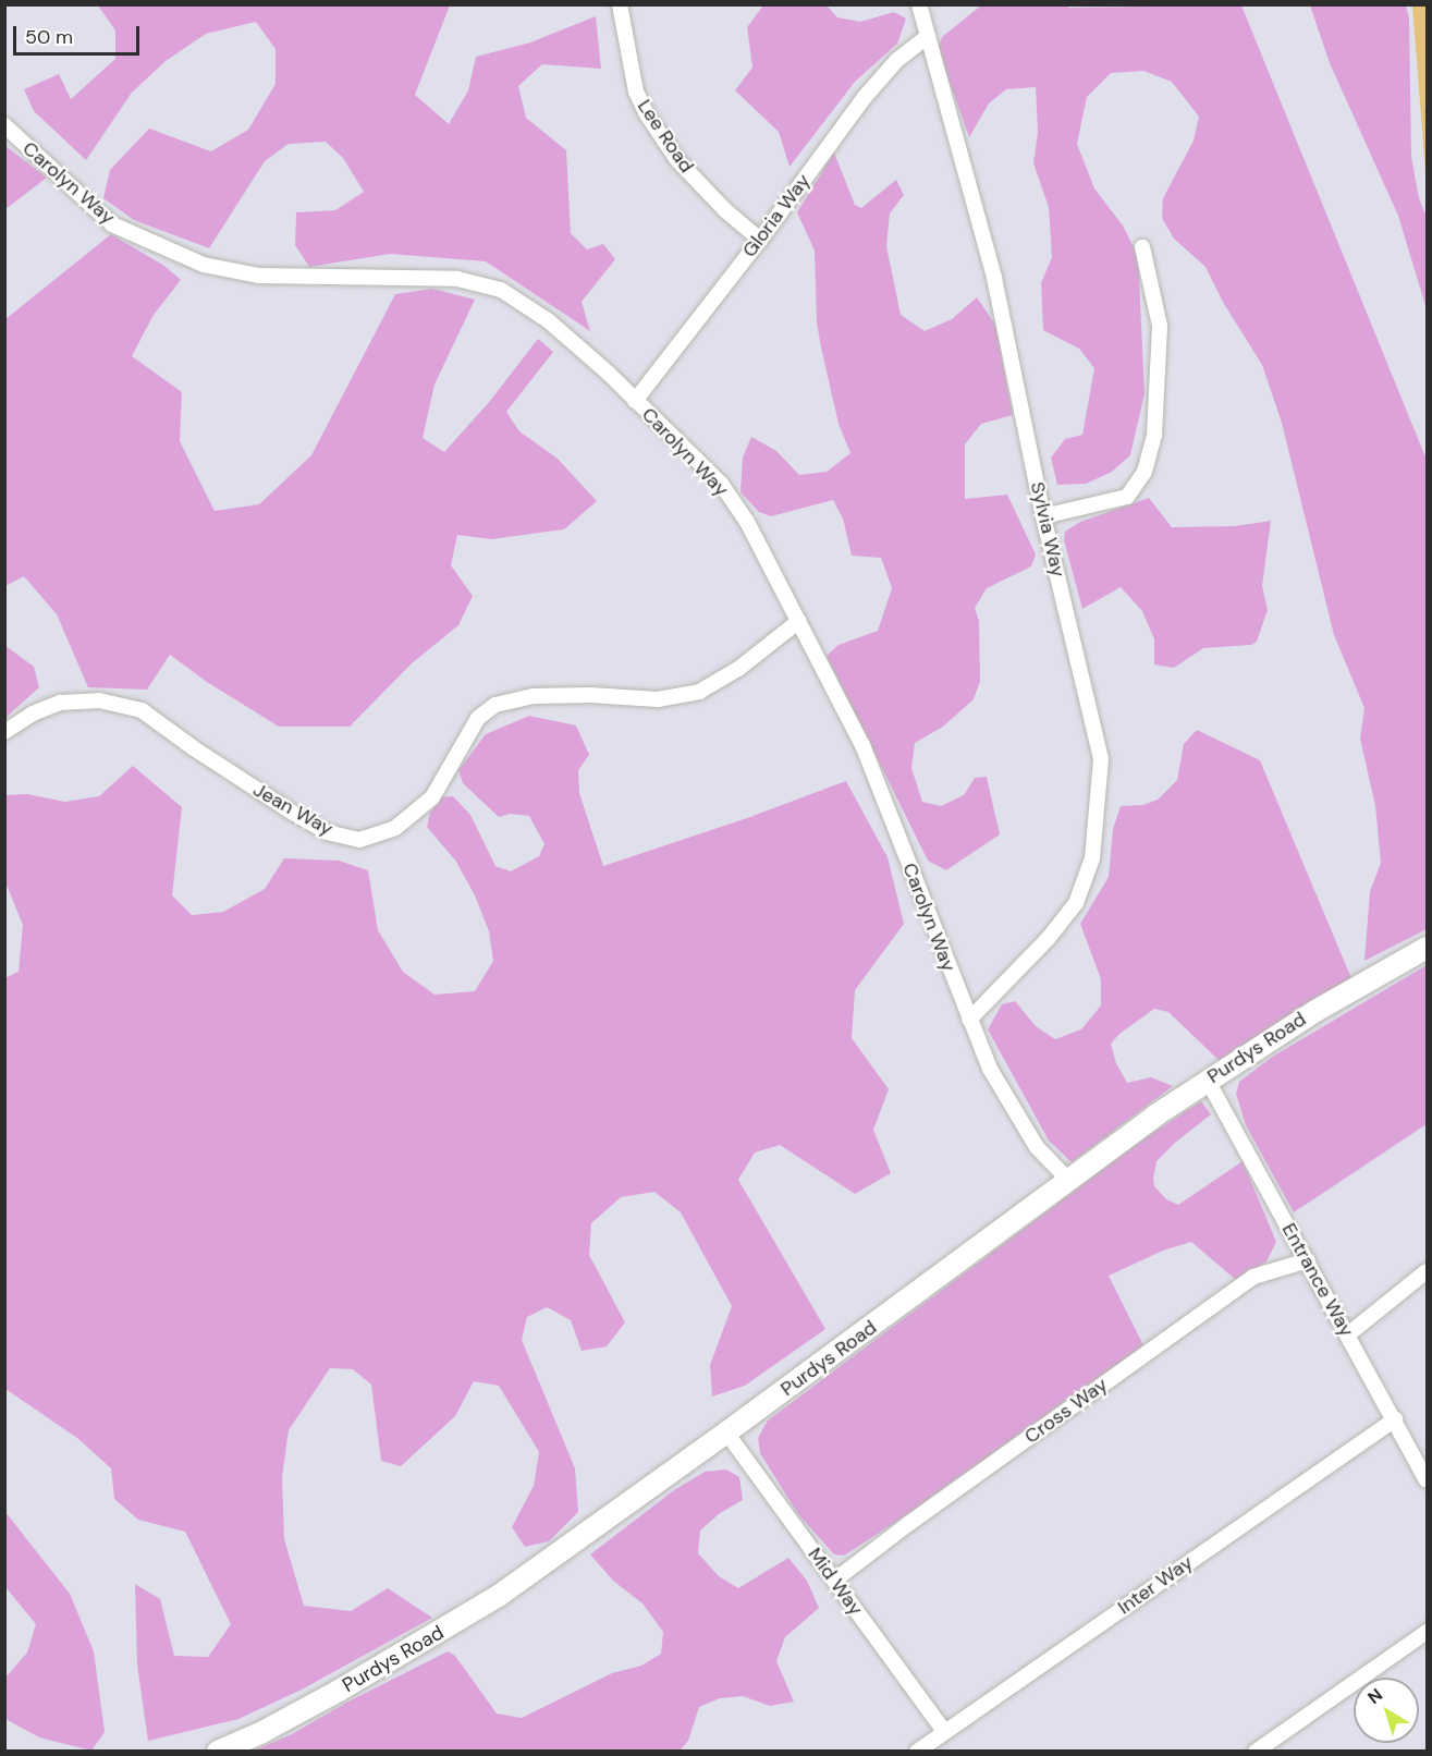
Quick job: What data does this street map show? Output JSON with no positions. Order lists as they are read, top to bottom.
{
  "streets": {
    "main road": ["Purdys Road"],
    "street": [
      "Lee Road",
      "Carolyn Way",
      "Gloria Way",
      "Sylvia Way",
      "Jean Way",
      "Entrance Way",
      "Cross Way",
      "Mid Way",
      "Inter Way"
    ]
  },
  "crossings": [
    ["Lee Road", "Gloria Way"],
    ["Carolyn Way", "Gloria Way"],
    ["Carolyn Way", "Sylvia Way"],
    ["Carolyn Way", "Jean Way"],
    ["Carolyn Way", "Purdys Road"],
    ["Gloria Way", "Sylvia Way"],
    ["Purdys Road", "Entrance Way"],
    ["Purdys Road", "Mid Way"],
    ["Entrance Way", "Cross Way"],
    ["Entrance Way", "Inter Way"],
    ["Cross Way", "Mid Way"],
    ["Mid Way", "Inter Way"]
  ],
  "scale_bar": "50 m",
  "north": "top left"
}
